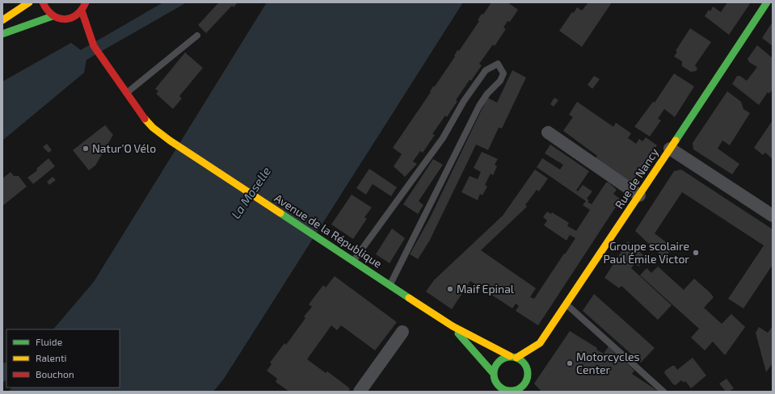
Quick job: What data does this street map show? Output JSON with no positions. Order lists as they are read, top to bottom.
{
  "streets": {
    "main road": ["Rue de Nancy", "Avenue de la République"]
  },
  "crossings": [
    ["Rue de Nancy", "Avenue de la République"]
  ],
  "water": ["La Moselle"],
  "places": [
    "Natur'O Vélo",
    "Groupe scolaire Paul Émile Victor",
    "Maif Epinal",
    "Motorcycles Center"
  ],
  "legend": ["Fluide", "Ralenti", "Bouchon"]
}
